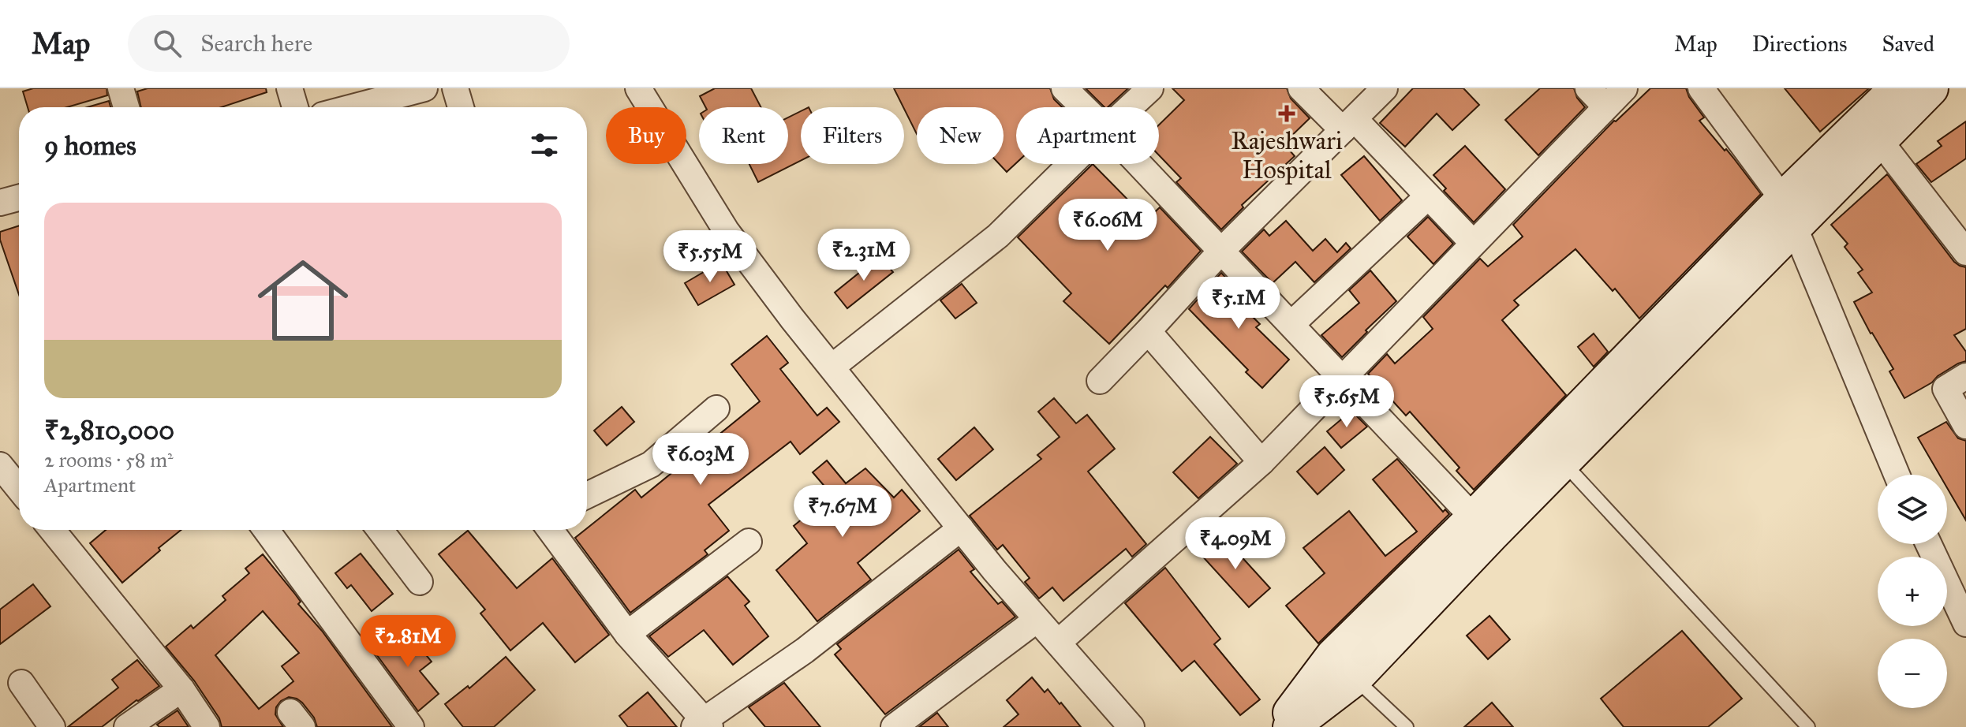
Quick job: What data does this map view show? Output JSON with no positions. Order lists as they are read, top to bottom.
{
  "places": {
    "health": ["Rajeshwari Hospital"]
  },
  "page": {
    "header": "Map",
    "search": "Search here",
    "nav": ["Map", "Directions", "Saved"],
    "chip": [
      "Buy",
      "Rent",
      "Filters",
      "New",
      "Apartment"
    ],
    "heading": "9 homes",
    "list": [
      {
        "name": "₹2,810,000",
        "note": "2 rooms · 58 m² · Apartment"
      }
    ],
    "price": [
      "₹6.06M",
      "₹2.31M",
      "₹5.55M",
      "₹5.1M",
      "₹5.65M",
      "₹6.03M",
      "₹7.67M",
      "₹4.09M",
      "₹2.81M"
    ],
    "map_buttons": ["+", "−"]
  }
}
